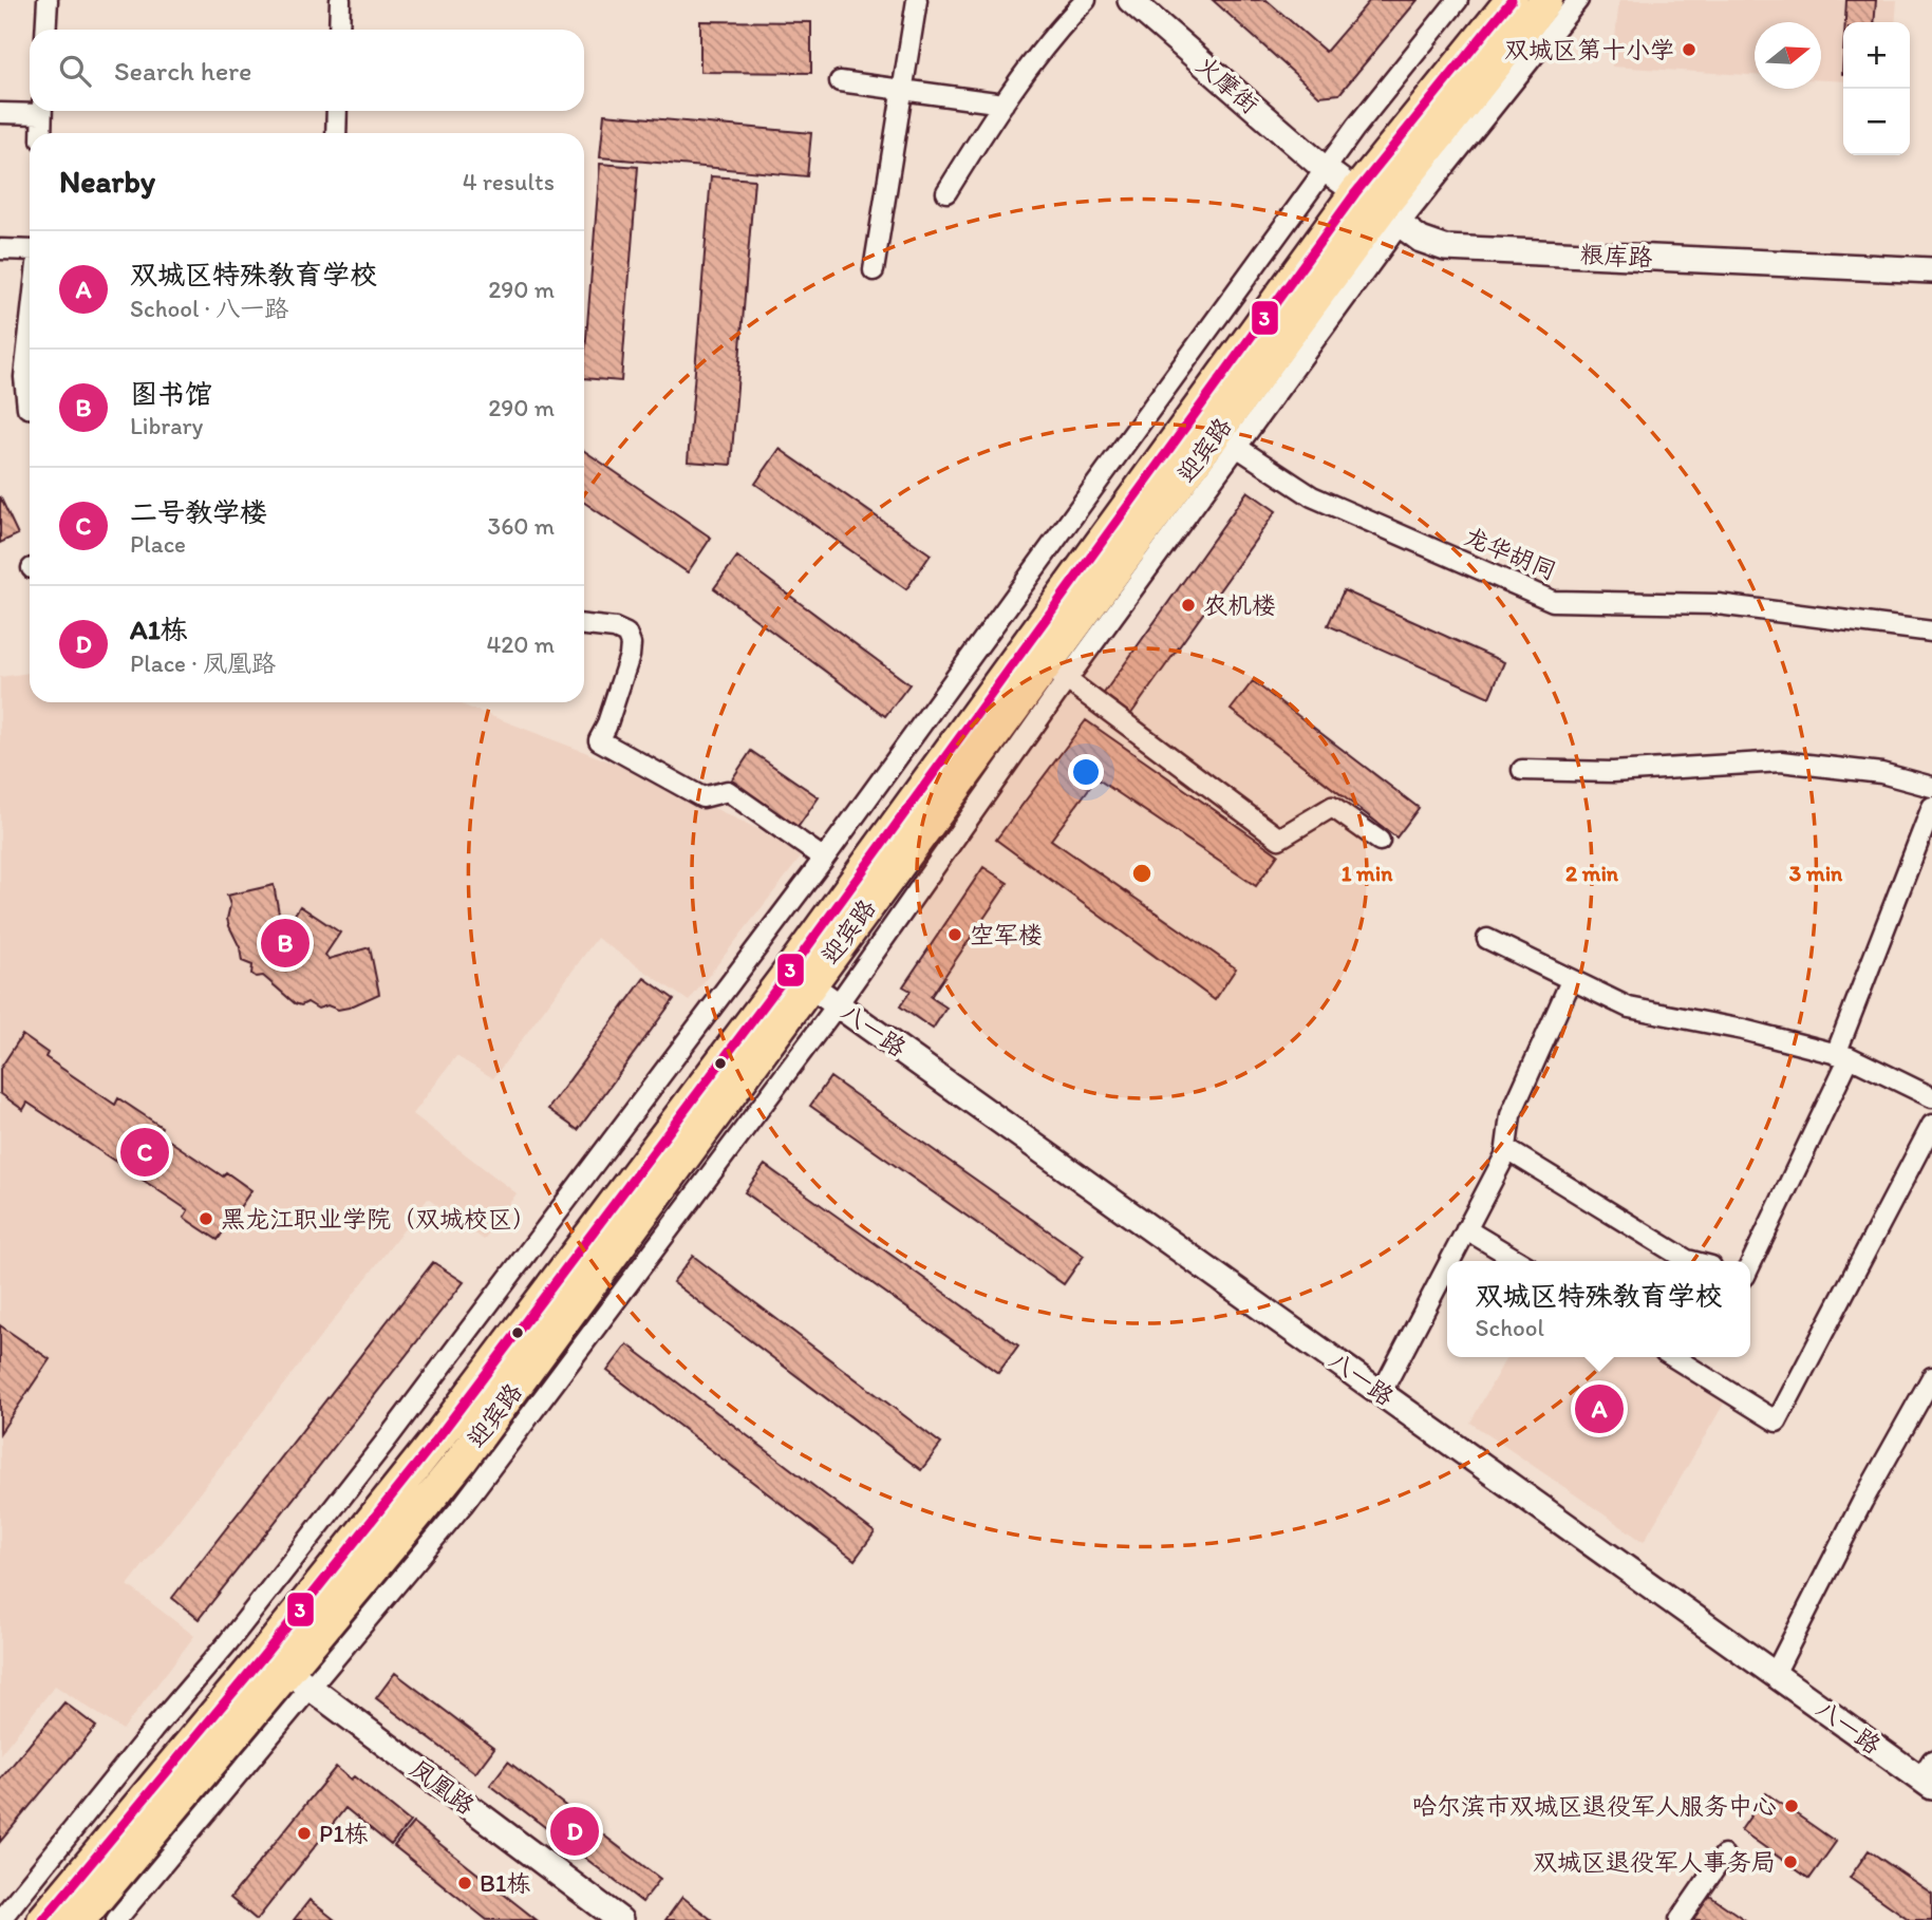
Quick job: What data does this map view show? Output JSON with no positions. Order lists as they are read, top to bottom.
{
  "streets": {
    "main road": ["迎宾路"],
    "street": [
      "火摩街",
      "粮库路",
      "龙华胡同",
      "八一路",
      "凤凰路"
    ]
  },
  "crossings": [
    ["火摩街", "粮库路"],
    ["粮库路", "迎宾路"],
    ["迎宾路", "龙华胡同"],
    ["迎宾路", "八一路"],
    ["迎宾路", "凤凰路"]
  ],
  "places": [
    "双城区第十小学",
    "农机楼",
    "空军楼",
    "黑龙江职业学院（双城校区）",
    "哈尔滨市双城区退役军人服务中心",
    "P1栋",
    "双城区退役军人事务局",
    "B1栋"
  ],
  "lines": ["transit line 3"],
  "north": "right",
  "page": {
    "map_buttons": ["+", "−"],
    "search": "Search here",
    "heading": ["Nearby", "4 results"],
    "list": [
      {
        "mark": "A",
        "name": "双城区特殊教育学校",
        "note": "School · 八一路",
        "value": "290 m"
      },
      {
        "mark": "B",
        "name": "图书馆",
        "note": "Library",
        "value": "290 m"
      },
      {
        "mark": "C",
        "name": "二号教学楼",
        "note": "Place",
        "value": "360 m"
      },
      {
        "mark": "D",
        "name": "A1栋",
        "note": "Place · 凤凰路",
        "value": "420 m"
      }
    ],
    "pins": [
      "B",
      "C",
      "A",
      "D"
    ],
    "popup": ["双城区特殊教育学校", "School"]
  },
  "rings": ["1 min", "2 min", "3 min"]
}
